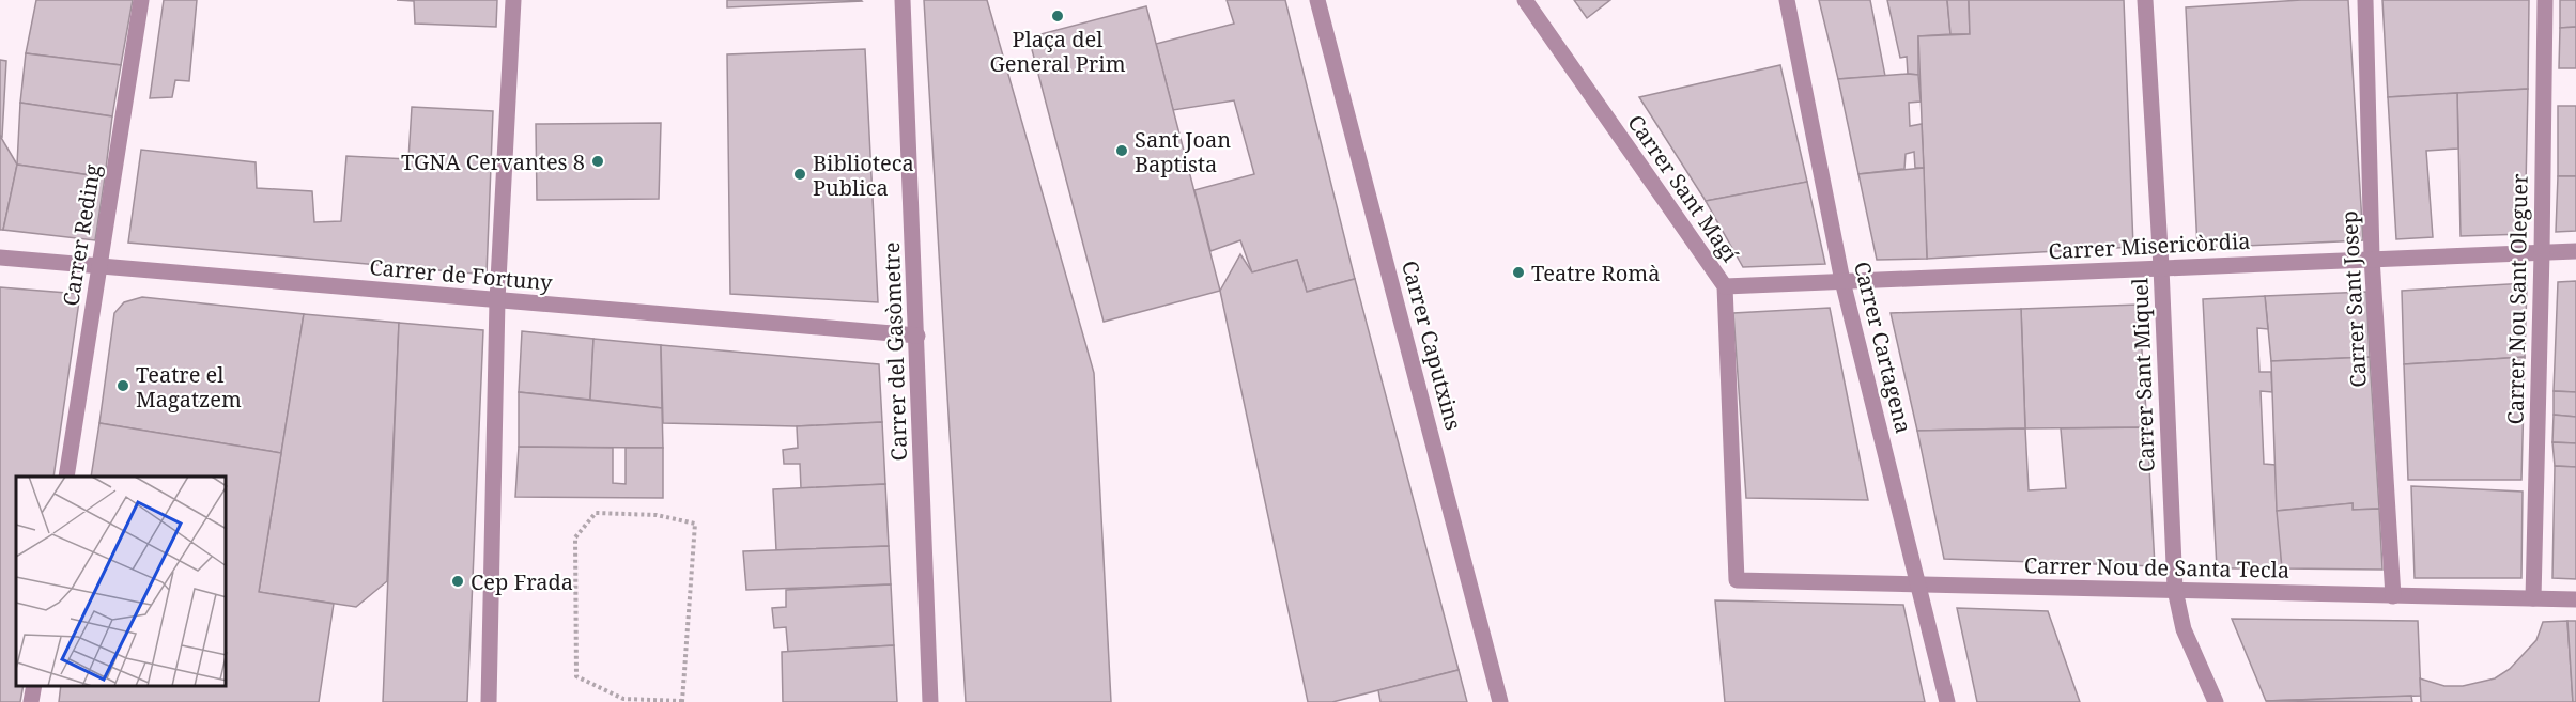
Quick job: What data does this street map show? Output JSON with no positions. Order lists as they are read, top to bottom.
{
  "streets": {
    "street": [
      "Carrer Sant Magí",
      "Carrer Reding",
      "Carrer Misericòrdia",
      "Carrer de Fortuny",
      "Carrer Sant Josep",
      "Carrer Nou Sant Oleguer",
      "Carrer Caputxins",
      "Carrer Cartagena",
      "Carrer del Gasòmetre",
      "Carrer Sant Miquel",
      "Carrer Nou de Santa Tecla"
    ]
  },
  "crossings": [
    ["Carrer Sant Magí", "Carrer Misericòrdia"],
    ["Carrer Sant Magí", "Carrer Nou de Santa Tecla"],
    ["Carrer Reding", "Carrer de Fortuny"],
    ["Carrer Misericòrdia", "Carrer Sant Josep"],
    ["Carrer Misericòrdia", "Carrer Nou Sant Oleguer"],
    ["Carrer Misericòrdia", "Carrer Cartagena"],
    ["Carrer Misericòrdia", "Carrer Sant Miquel"],
    ["Carrer de Fortuny", "Carrer del Gasòmetre"],
    ["Carrer Sant Josep", "Carrer Nou de Santa Tecla"],
    ["Carrer Nou Sant Oleguer", "Carrer Nou de Santa Tecla"],
    ["Carrer Cartagena", "Carrer Nou de Santa Tecla"],
    ["Carrer Sant Miquel", "Carrer Nou de Santa Tecla"]
  ],
  "places": [
    "Plaça del General Prim",
    "Sant Joan Baptista",
    "TGNA Cervantes 8",
    "Biblioteca Publica",
    "Teatre Romà",
    "Teatre el Magatzem",
    "Cep Frada"
  ]
}
